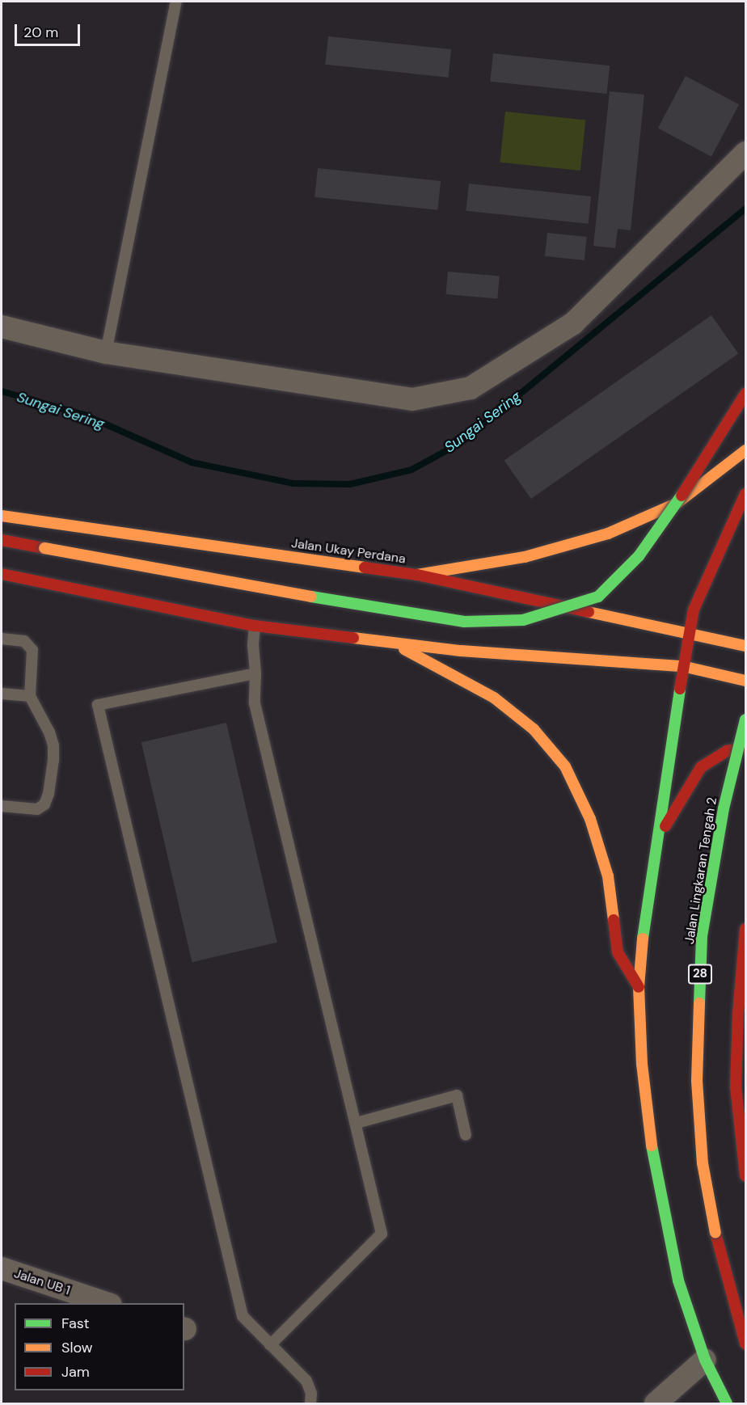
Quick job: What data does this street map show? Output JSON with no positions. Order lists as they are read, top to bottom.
{
  "streets": {
    "main road": ["Jalan Ukay Perdana", "Jalan Lingkaran Tengah 2", "28"],
    "street": ["Jalan UB 1"]
  },
  "water": ["Sungai Sering"],
  "legend": ["Fast", "Slow", "Jam"],
  "scale_bar": "20 m"
}
